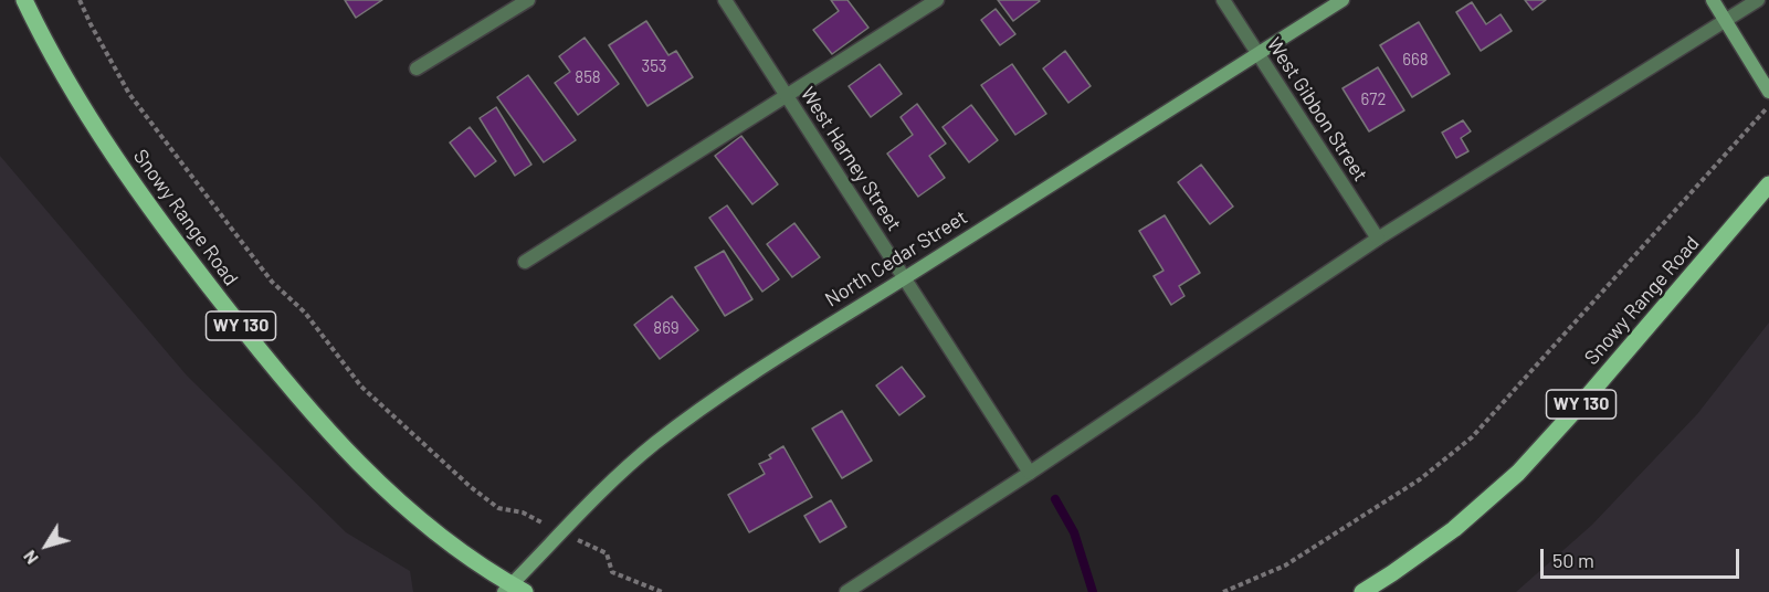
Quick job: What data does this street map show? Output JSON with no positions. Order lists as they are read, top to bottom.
{
  "streets": {
    "main road": ["Snowy Range Road", "WY 130"],
    "street": ["West Gibbon Street", "West Harney Street", "North Cedar Street"]
  },
  "crossings": [
    ["West Gibbon Street", "North Cedar Street"],
    ["West Harney Street", "North Cedar Street"],
    ["Snowy Range Road", "North Cedar Street"]
  ],
  "house_numbers": [
    "668",
    "353",
    "858",
    "672",
    "869"
  ],
  "scale_bar": "50 m",
  "north": "bottom left"
}
